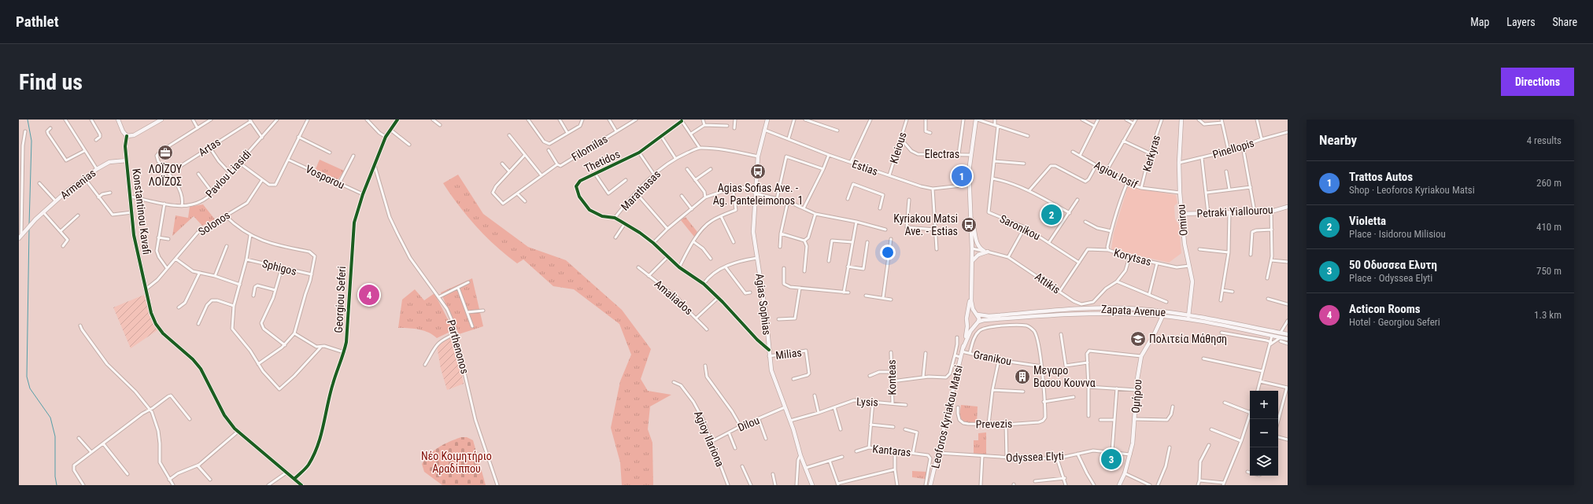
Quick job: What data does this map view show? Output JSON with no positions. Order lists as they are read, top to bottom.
{
  "streets": {
    "street": [
      "Artas",
      "Filomilas",
      "Kleious",
      "Pinellopis",
      "Kerkyras",
      "Electras",
      "Thetidos",
      "Estias",
      "Pavlou Liasidi",
      "Agiou Iosif",
      "Vosporou",
      "Armenias",
      "Marathasas",
      "Konstantinou Kavafi",
      "Petraki Yiallourou",
      "Omirou",
      "Solonos",
      "Saronikou",
      "Korytsas",
      "Sphigos",
      "Attikis",
      "Amaliados",
      "Georgiou Seferi",
      "Agias Sophias",
      "Zapata Avenue",
      "Parthenonos",
      "Milias",
      "Granikou",
      "Konteas",
      "Ομήρου",
      "Lysis",
      "Leoforos Kyriakou Matsi",
      "Dilou",
      "Prevezis",
      "Agioy Ilariona",
      "Kantaras",
      "Odyssea Elyti"
    ]
  },
  "crossings": [
    ["Kleious", "Electras"],
    ["Kleious", "Estias"],
    ["Pinellopis", "Omirou"],
    ["Kerkyras", "Agiou Iosif"],
    ["Electras", "Leoforos Kyriakou Matsi"],
    ["Thetidos", "Marathasas"],
    ["Estias", "Agias Sophias"],
    ["Estias", "Leoforos Kyriakou Matsi"],
    ["Pavlou Liasidi", "Konstantinou Kavafi"],
    ["Agiou Iosif", "Omirou"],
    ["Agiou Iosif", "Korytsas"],
    ["Vosporou", "Georgiou Seferi"],
    ["Armenias", "Konstantinou Kavafi"],
    ["Marathasas", "Agias Sophias"],
    ["Konstantinou Kavafi", "Solonos"],
    ["Konstantinou Kavafi", "Georgiou Seferi"],
    ["Petraki Yiallourou", "Omirou"],
    ["Omirou", "Korytsas"],
    ["Omirou", "Zapata Avenue"],
    ["Korytsas", "Attikis"],
    ["Attikis", "Leoforos Kyriakou Matsi"],
    ["Georgiou Seferi", "Parthenonos"],
    ["Agias Sophias", "Milias"],
    ["Agias Sophias", "Lysis"],
    ["Agias Sophias", "Dilou"],
    ["Zapata Avenue", "Ομήρου"],
    ["Zapata Avenue", "Leoforos Kyriakou Matsi"],
    ["Granikou", "Leoforos Kyriakou Matsi"],
    ["Konteas", "Lysis"],
    ["Ομήρου", "Odyssea Elyti"],
    ["Leoforos Kyriakou Matsi", "Odyssea Elyti"],
    ["Dilou", "Agioy Ilariona"]
  ],
  "parks": ["Νέο Κοιμητήριο Αραδίππου"],
  "places": {
    "office": ["ΛΟΪΖΟΥ ΛΟΪΖΟΣ"],
    "bus stop": ["Agias Sofias Ave. - Ag. Panteleimonos 1", "Kyriakou Matsi Ave. - Estias"],
    "school or university": ["Πολιτεία Μάθηση"],
    "building": ["Μεγαρο Βασου Κουννα"]
  },
  "page": {
    "header": "Pathlet",
    "nav": ["Map", "Layers", "Share"],
    "buttons": "Directions",
    "title": "Find us",
    "heading": ["Nearby", "4 results"],
    "list": [
      {
        "mark": "1",
        "name": "Trattos Autos",
        "note": "Shop · Leoforos Kyriakou Matsi",
        "value": "260 m"
      },
      {
        "mark": "2",
        "name": "Violetta",
        "note": "Place · Isidorou Milisiou",
        "value": "410 m"
      },
      {
        "mark": "3",
        "name": "50 Οδυσσεα Ελυτη",
        "note": "Place · Odyssea Elyti",
        "value": "750 m"
      },
      {
        "mark": "4",
        "name": "Acticon Rooms",
        "note": "Hotel · Georgiou Seferi",
        "value": "1.3 km"
      }
    ],
    "pins": [
      "1",
      "2",
      "4",
      "3"
    ],
    "map_buttons": ["+", "−"]
  }
}
